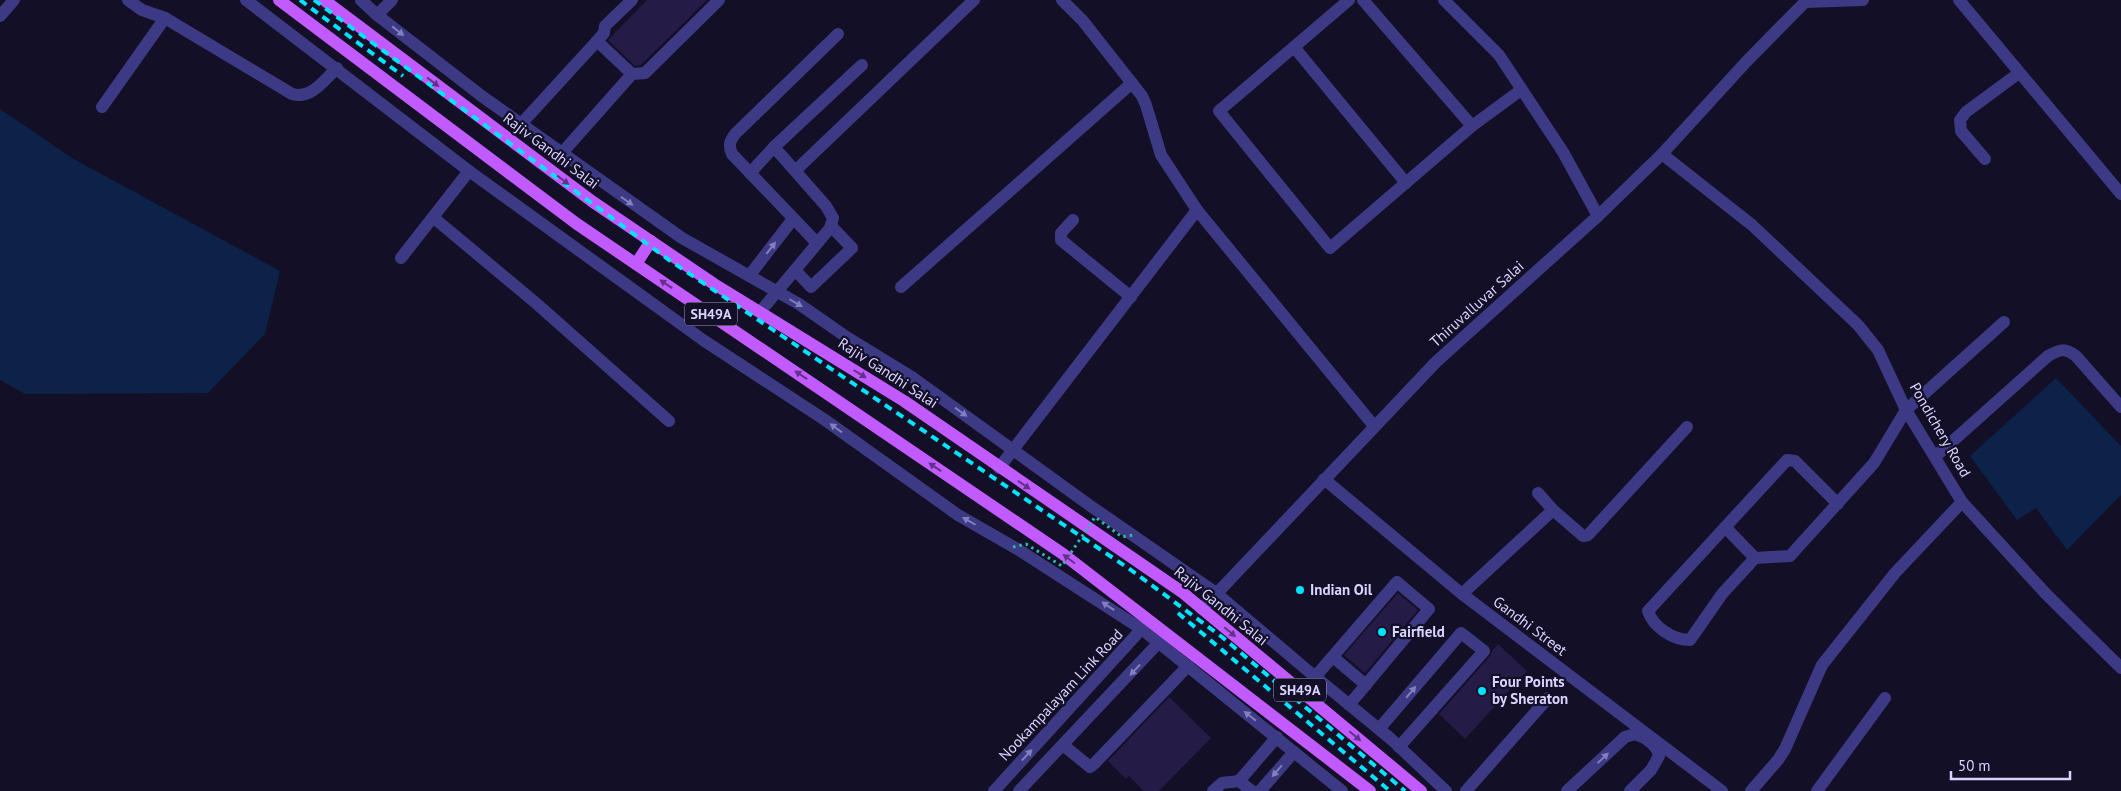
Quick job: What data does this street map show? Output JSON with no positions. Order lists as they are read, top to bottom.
{
  "streets": {
    "main road": ["Rajiv Gandhi Salai", "SH49A"],
    "street": [
      "Thiruvalluvar Salai",
      "Pondichery Road",
      "Gandhi Street",
      "Nookampalayam Link Road"
    ]
  },
  "crossings": [
    ["Rajiv Gandhi Salai", "Thiruvalluvar Salai"],
    ["Thiruvalluvar Salai", "Pondichery Road"],
    ["Thiruvalluvar Salai", "Gandhi Street"],
    ["SH49A", "Nookampalayam Link Road"]
  ],
  "places": ["Indian Oil", "Fairfield", "Four Points by Sheraton"],
  "scale_bar": "50 m"
}
